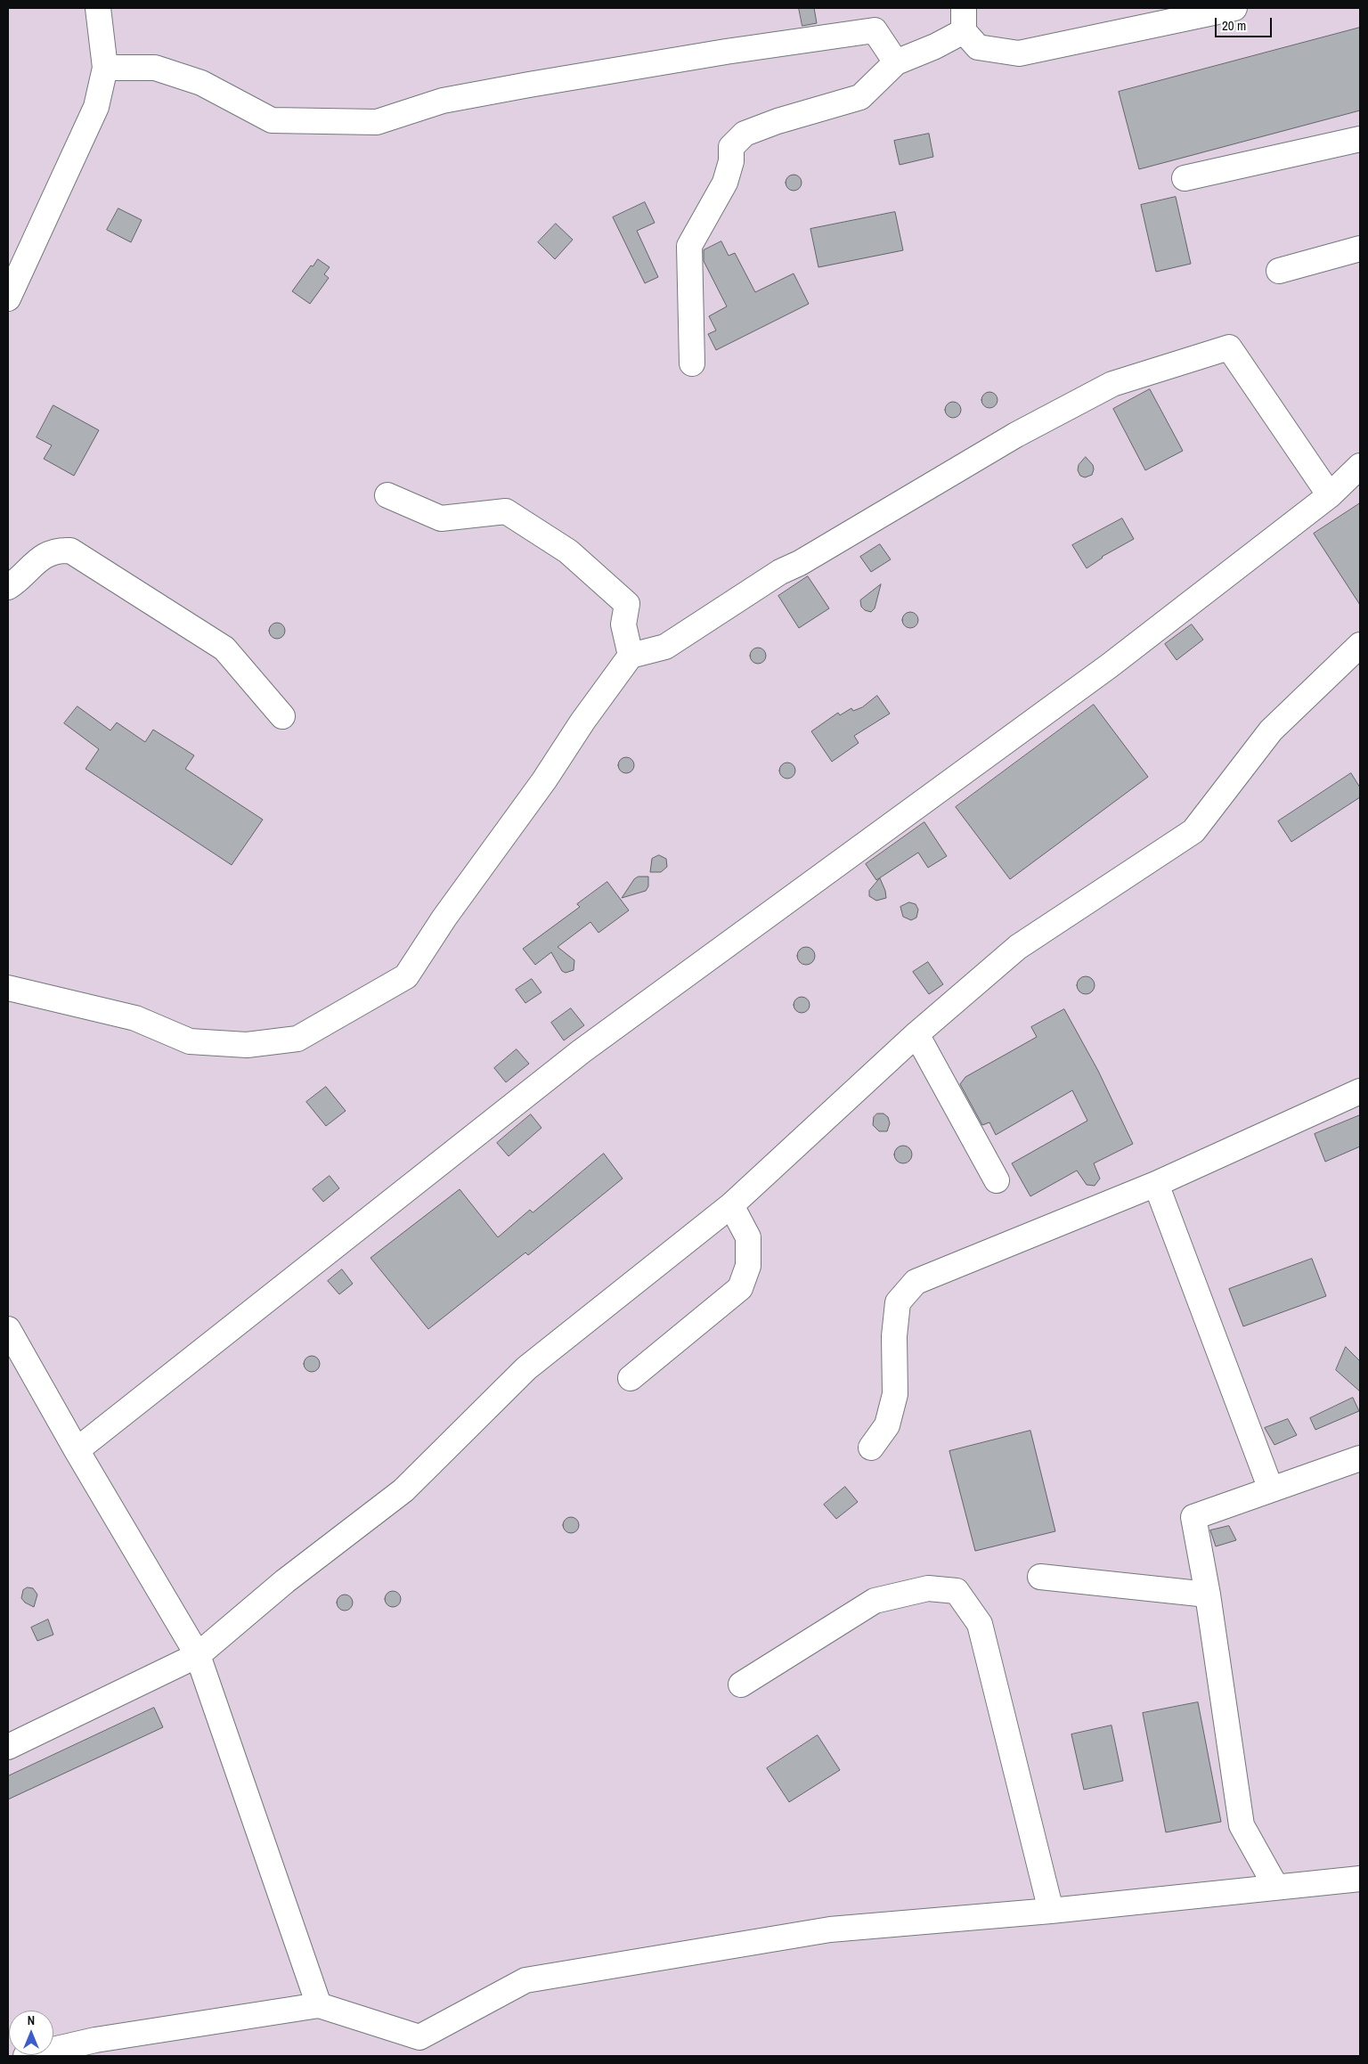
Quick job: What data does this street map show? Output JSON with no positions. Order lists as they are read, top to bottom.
{
  "scale_bar": "20 m",
  "north": "top"
}
